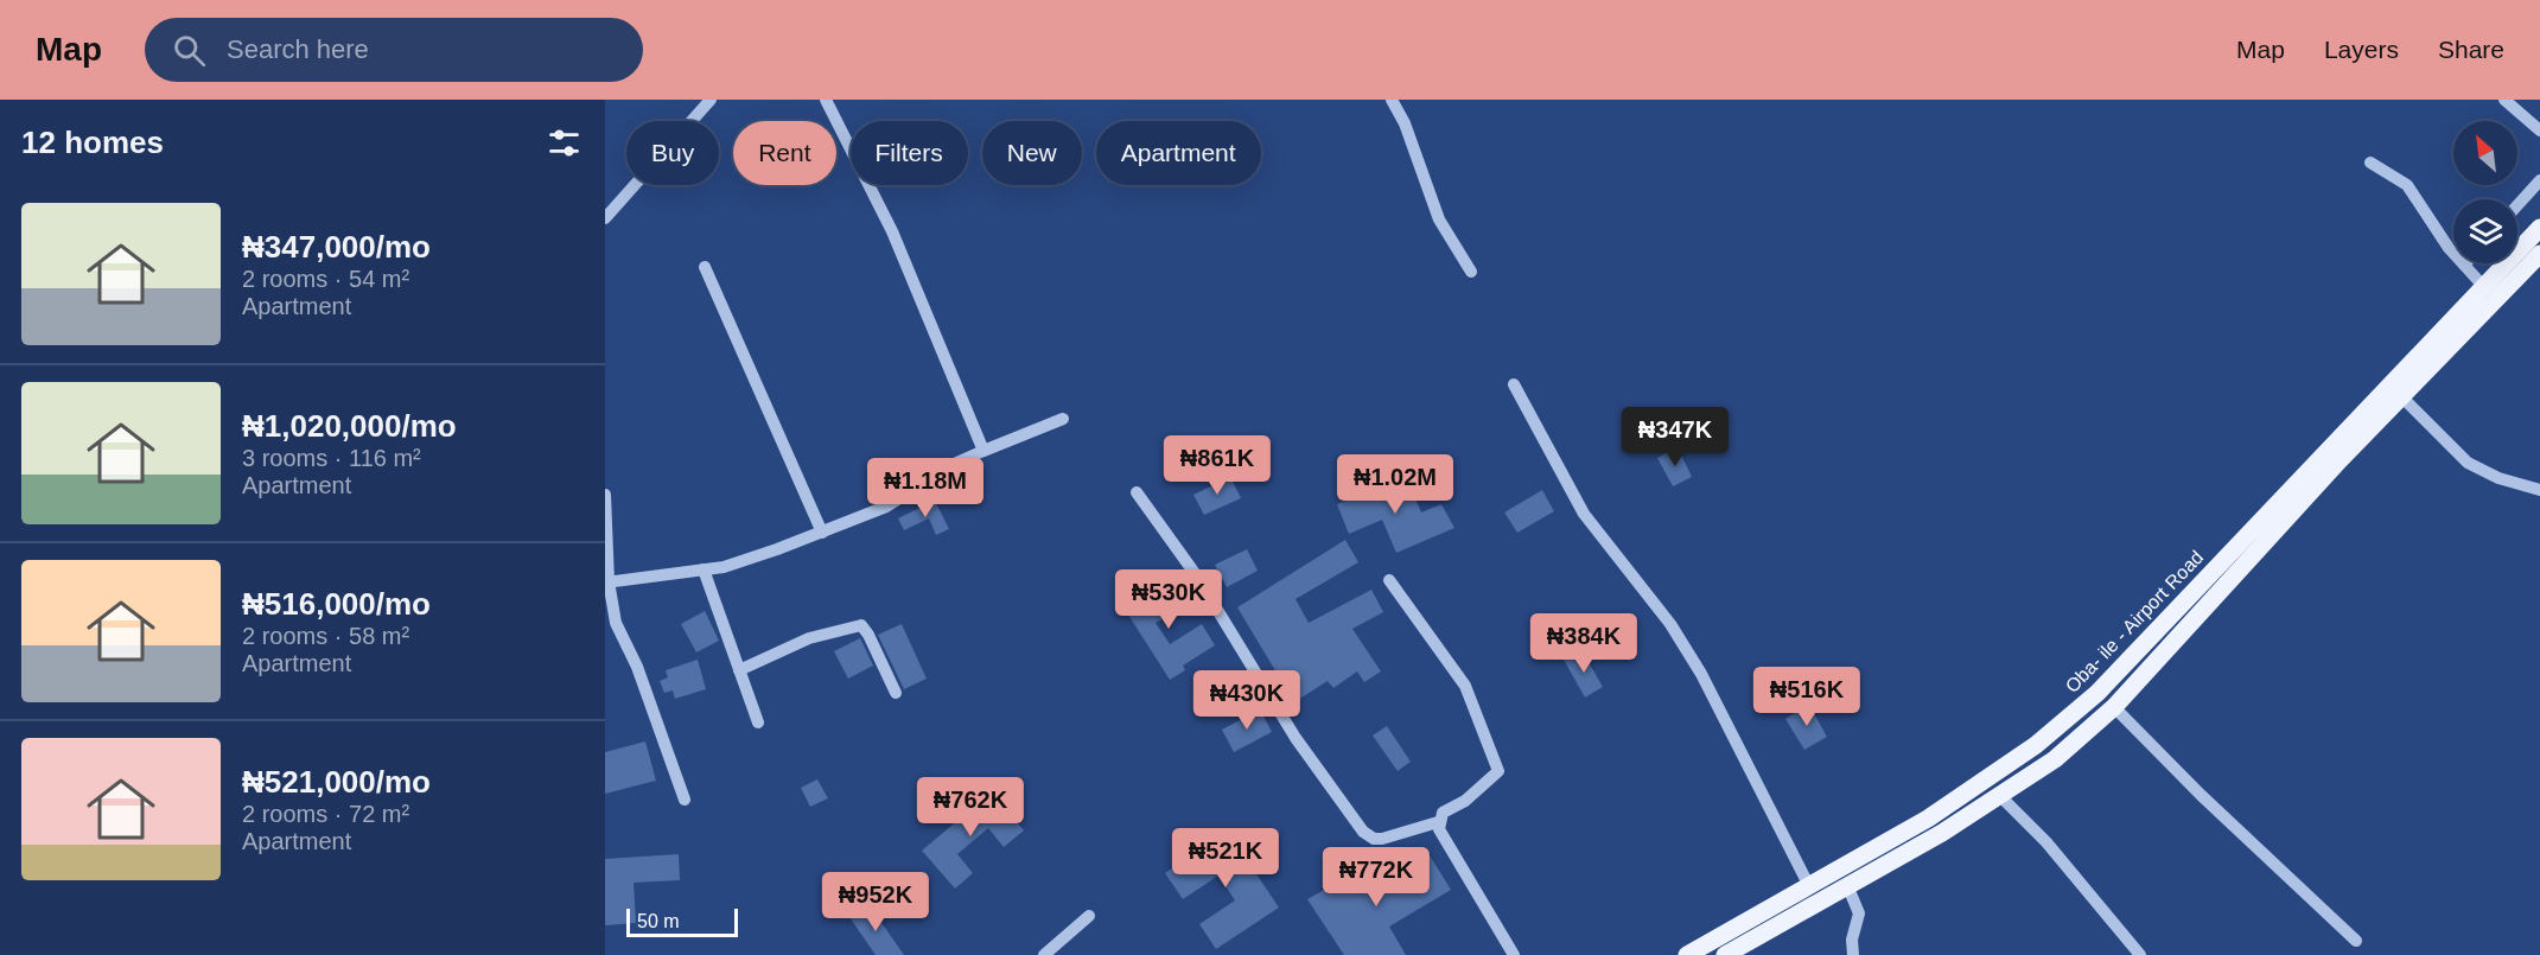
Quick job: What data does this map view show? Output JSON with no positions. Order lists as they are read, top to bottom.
{
  "streets": {
    "main road": ["Oba- ile - Airport Road"]
  },
  "scale_bar": "50 m",
  "north": "top left",
  "page": {
    "header": "Map",
    "search": "Search here",
    "nav": ["Map", "Layers", "Share"],
    "heading": "12 homes",
    "chip": [
      "Buy",
      "Rent",
      "Filters",
      "New",
      "Apartment"
    ],
    "list": [
      {
        "name": "₦347,000/mo",
        "note": "2 rooms · 54 m² · Apartment"
      },
      {
        "name": "₦1,020,000/mo",
        "note": "3 rooms · 116 m² · Apartment"
      },
      {
        "name": "₦516,000/mo",
        "note": "2 rooms · 58 m² · Apartment"
      },
      {
        "name": "₦521,000/mo",
        "note": "2 rooms · 72 m² · Apartment"
      }
    ],
    "price": [
      "₦347K",
      "₦861K",
      "₦1.02M",
      "₦1.18M",
      "₦530K",
      "₦384K",
      "₦516K",
      "₦430K",
      "₦762K",
      "₦521K",
      "₦772K",
      "₦952K"
    ],
    "scale": "50 m"
  }
}
